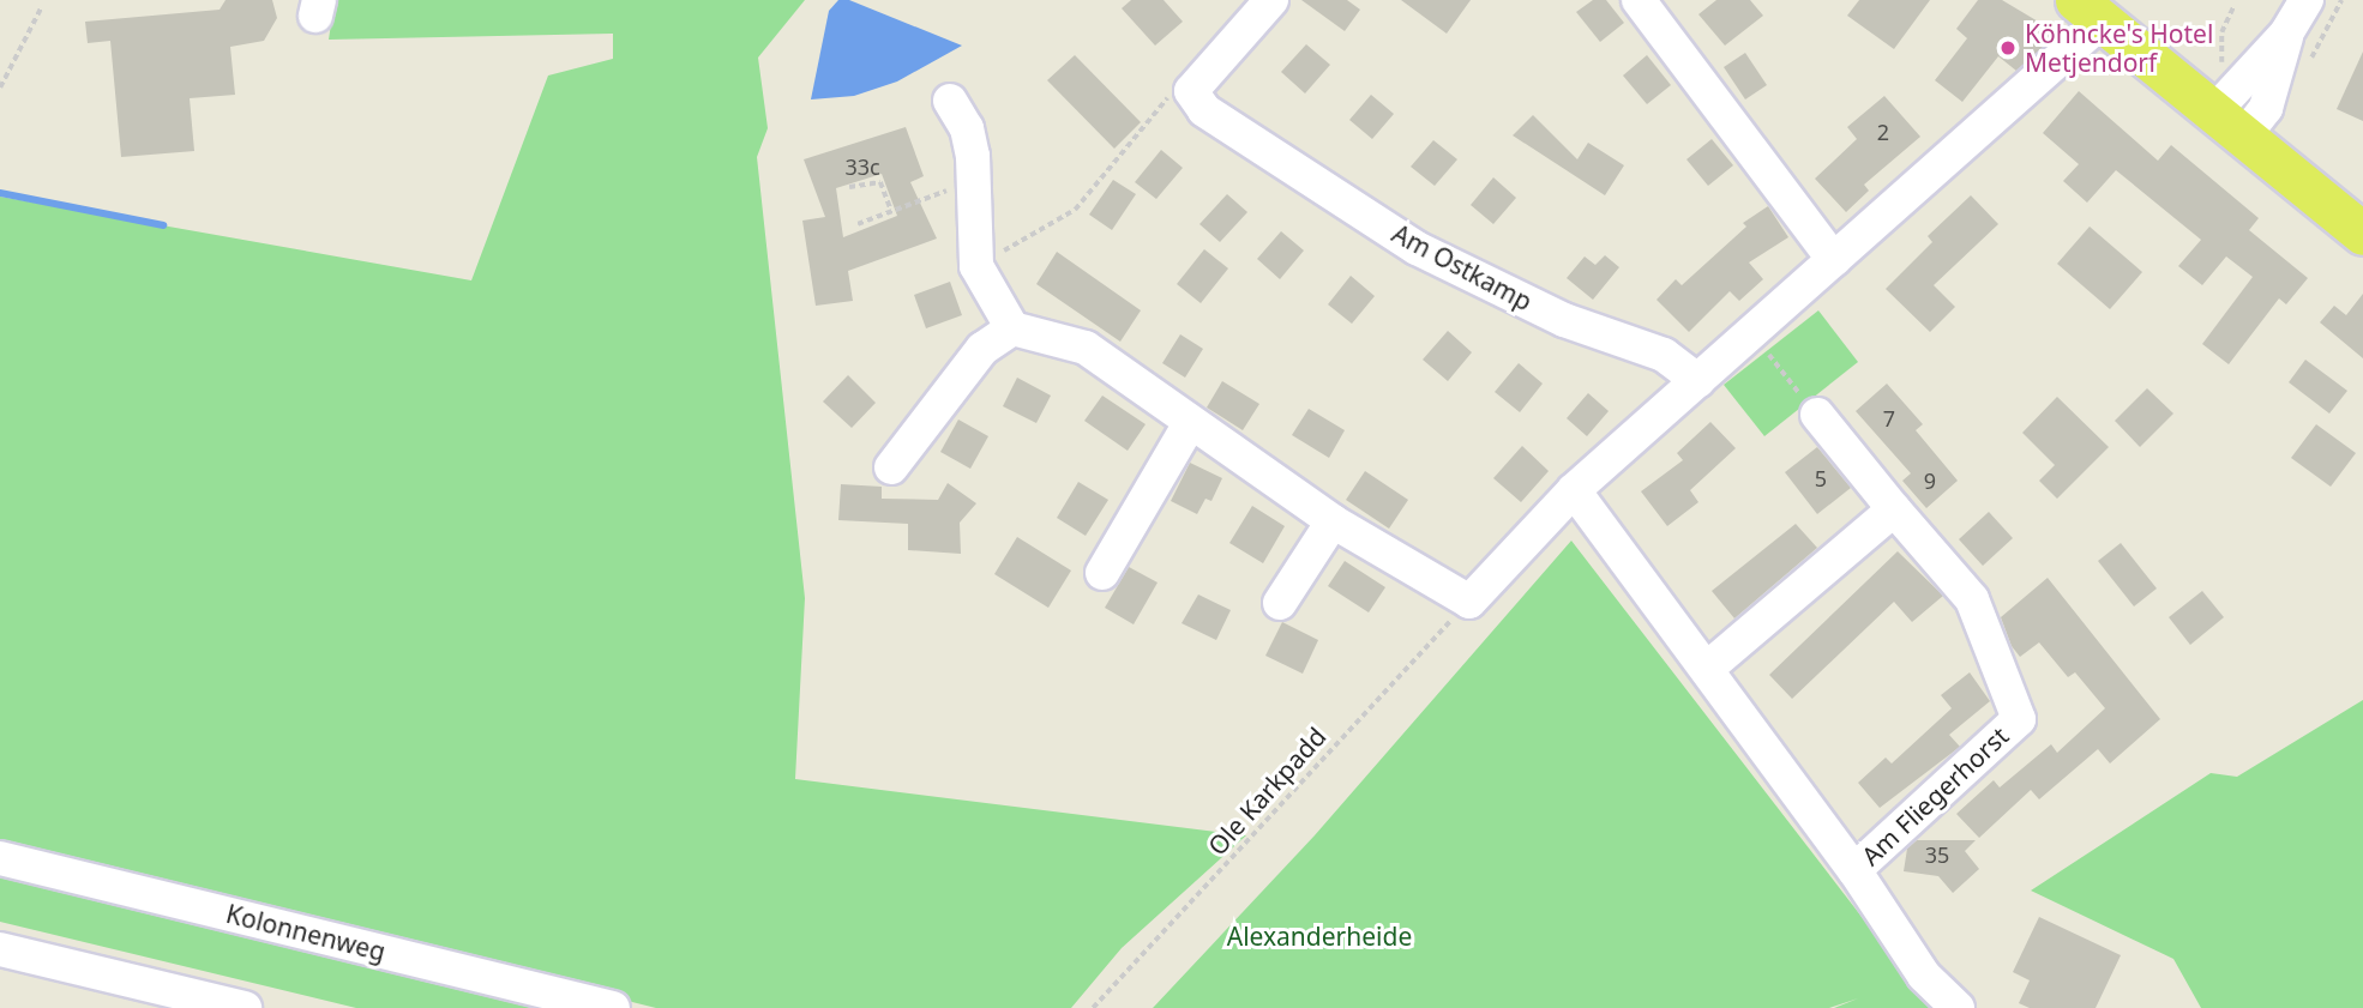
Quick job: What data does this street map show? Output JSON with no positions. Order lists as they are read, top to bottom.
{
  "streets": {
    "street": ["Am Ostkamp", "Am Fliegerhorst", "Kolonnenweg"],
    "path": ["Ole Karkpadd"]
  },
  "parks": ["Alexanderheide"],
  "places": ["Köhncke's Hotel Metjendorf"],
  "house_numbers": [
    "2",
    "33c",
    "7",
    "5",
    "9",
    "35"
  ]
}
